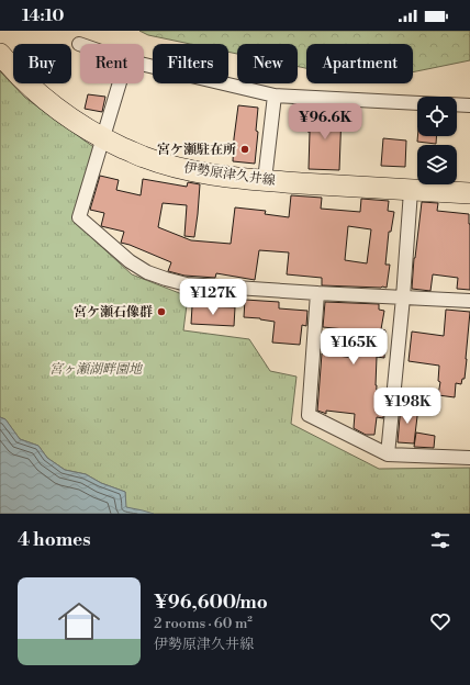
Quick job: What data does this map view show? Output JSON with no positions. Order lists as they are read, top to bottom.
{
  "streets": {
    "main road": ["伊勢原津久井線"]
  },
  "parks": ["宮ヶ瀬湖畔園地"],
  "places": ["宮ケ瀬駐在所", "宮ケ瀬石像群"],
  "page": {
    "status": "14:10",
    "chip": [
      "Buy",
      "Rent",
      "Filters",
      "New",
      "Apartment"
    ],
    "price": [
      "¥96.6K",
      "¥127K",
      "¥165K",
      "¥198K"
    ],
    "heading": "4 homes",
    "list": [
      {
        "name": "¥96,600/mo",
        "note": "2 rooms · 60 m² · 伊勢原津久井線"
      }
    ]
  }
}
